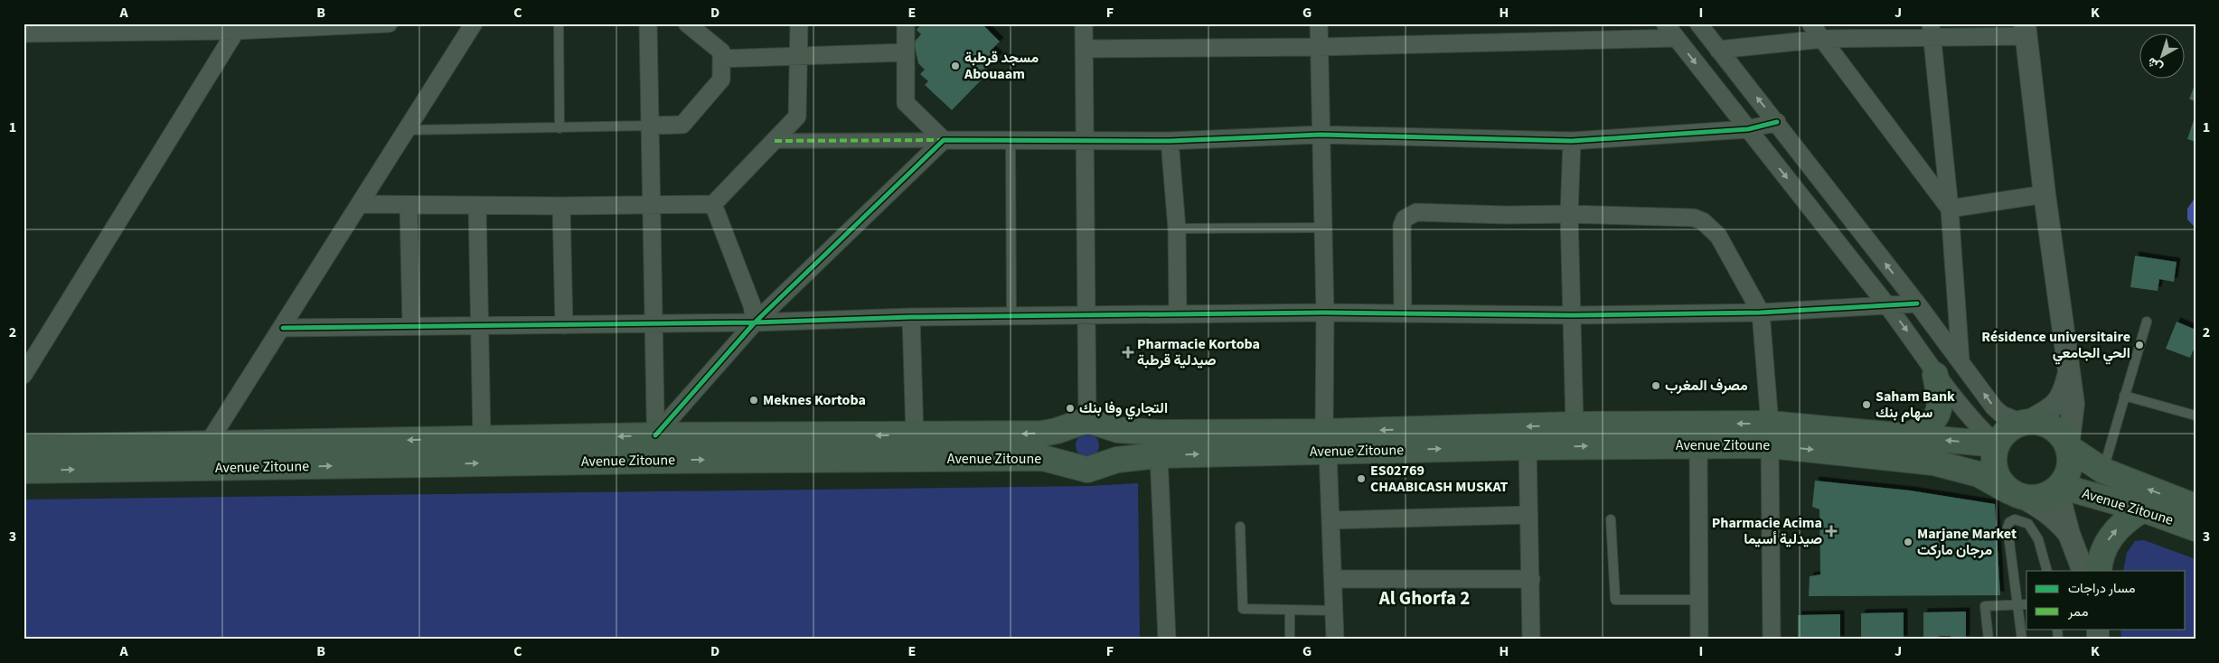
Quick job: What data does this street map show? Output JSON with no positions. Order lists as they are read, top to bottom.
{
  "streets": {
    "main road": ["Avenue Zitoune"]
  },
  "districts": ["Al Ghorfa 2"],
  "places": {
    "other": [
      "مسجد قرطبة Abouaam",
      "Résidence universitaire الحي الجامعي",
      "مصرف المغرب",
      "Meknes Kortoba",
      "Saham Bank سهام بنك",
      "التجاري وفا بنك",
      "ES02769 CHAABICASH MUSKAT",
      "Marjane Market مرجان ماركت"
    ],
    "health": ["Pharmacie Kortoba صيدلية قرطبة", "Pharmacie Acima صيدلية أسيما"]
  },
  "legend": ["مسار دراجات", "ممر"],
  "north": "bottom left",
  "grid": {
    "columns": [
      "A",
      "B",
      "C",
      "D",
      "E",
      "F",
      "G",
      "H",
      "I",
      "J",
      "K"
    ],
    "rows": ["1", "2", "3"]
  }
}
